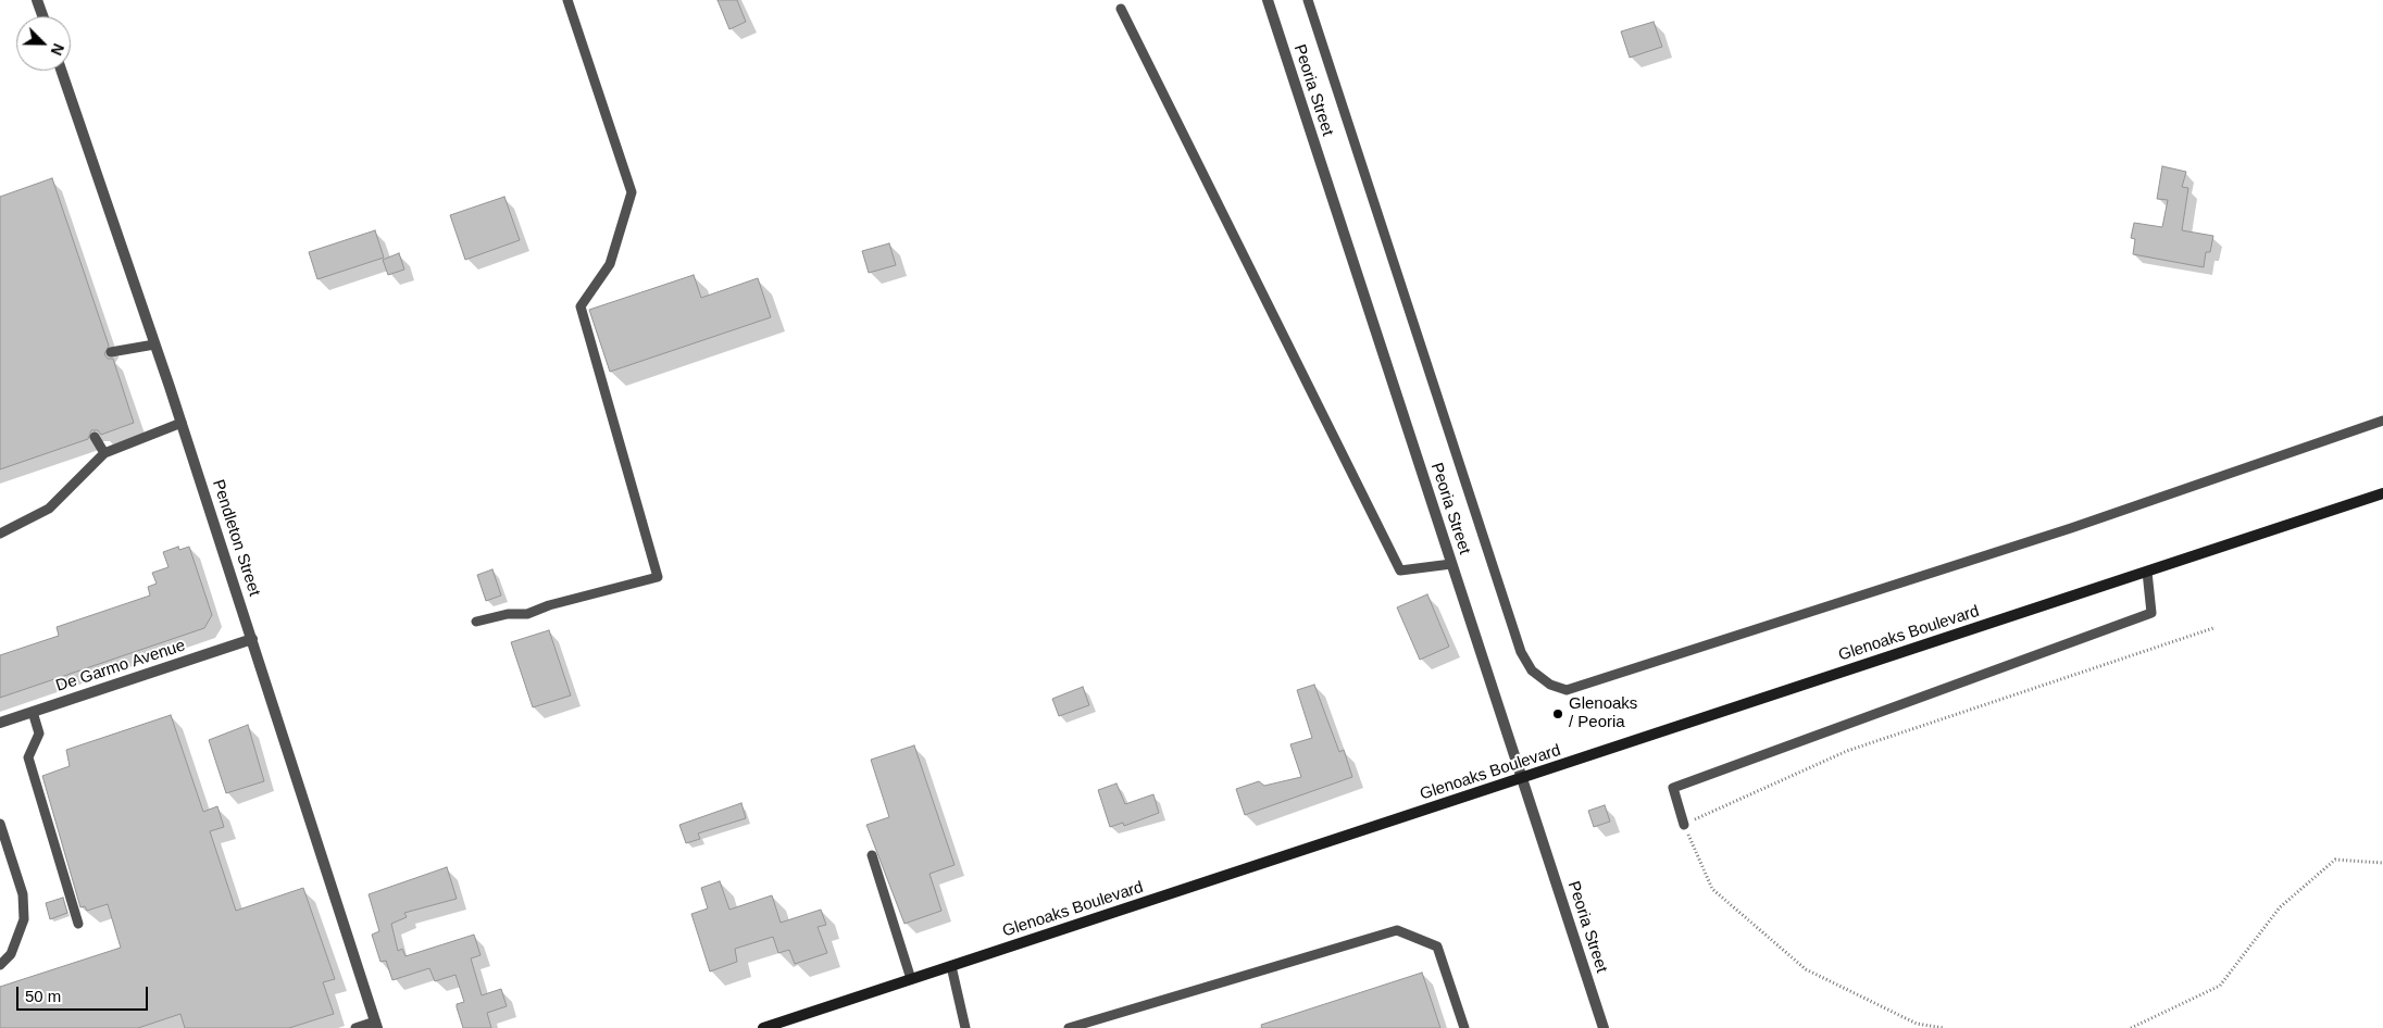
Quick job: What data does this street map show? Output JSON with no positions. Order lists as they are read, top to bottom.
{
  "streets": {
    "main road": ["Glenoaks Boulevard"],
    "street": ["Peoria Street", "Pendleton Street", "De Garmo Avenue"]
  },
  "crossings": [
    ["Peoria Street", "Glenoaks Boulevard"],
    ["Pendleton Street", "De Garmo Avenue"]
  ],
  "places": ["Glenoaks / Peoria"],
  "scale_bar": "50 m",
  "north": "bottom right"
}
